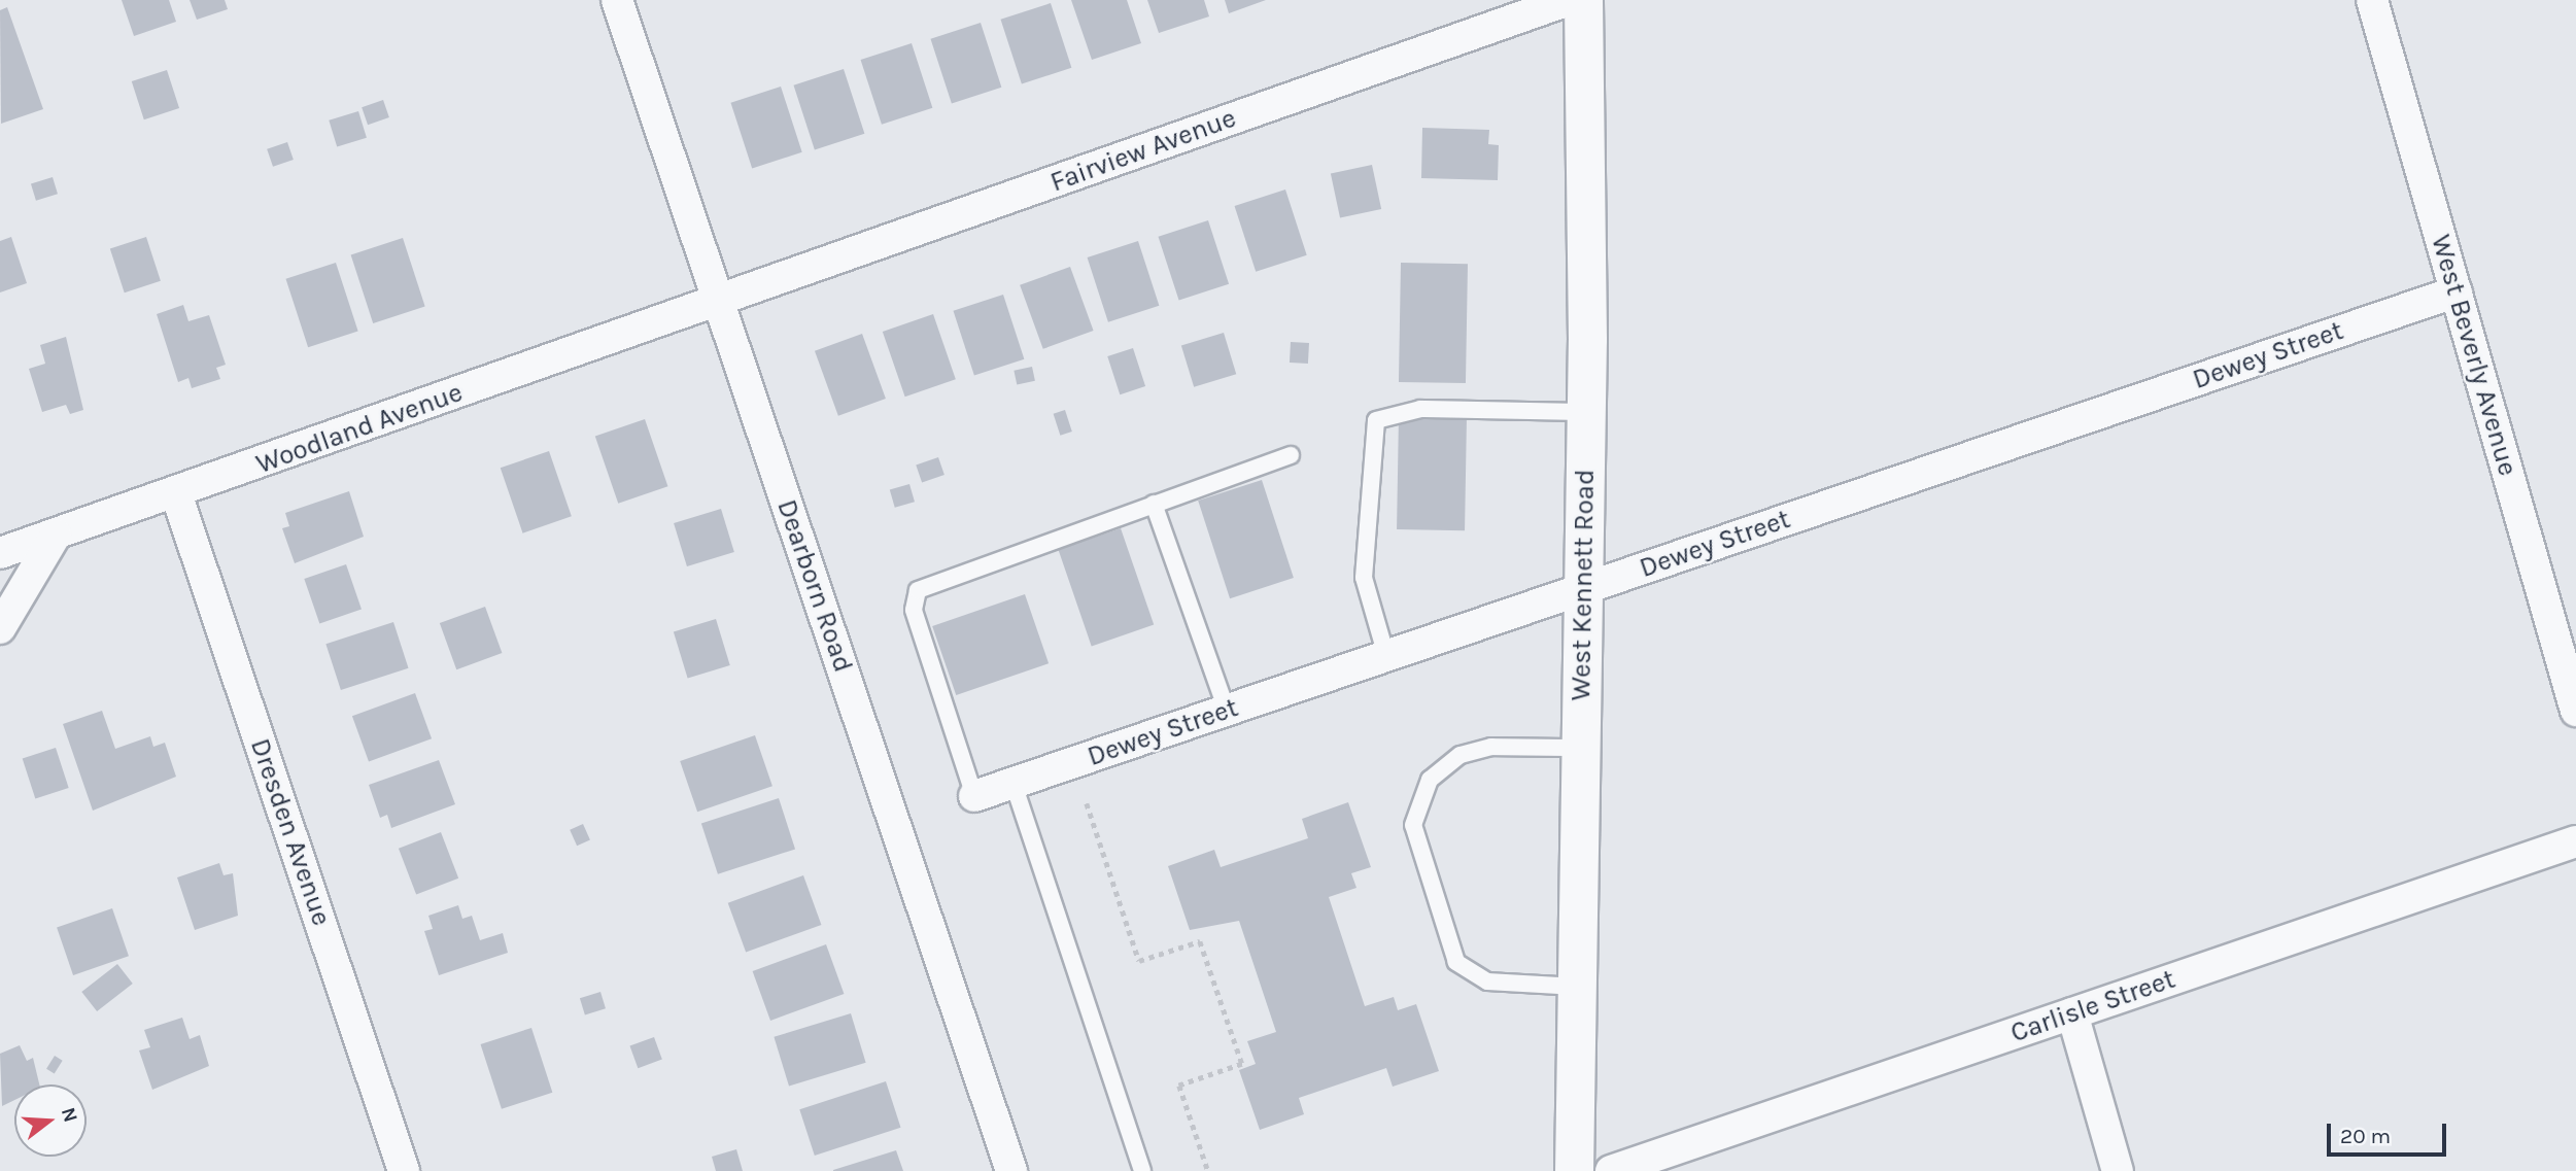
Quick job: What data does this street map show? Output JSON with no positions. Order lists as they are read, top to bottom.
{
  "streets": {
    "street": [
      "Fairview Avenue",
      "Dewey Street",
      "West Beverly Avenue",
      "Woodland Avenue",
      "West Kennett Road",
      "Dearborn Road",
      "Dresden Avenue",
      "Carlisle Street"
    ]
  },
  "crossings": [
    ["Fairview Avenue", "Woodland Avenue"],
    ["Fairview Avenue", "Dearborn Road"],
    ["Dewey Street", "West Beverly Avenue"],
    ["Dewey Street", "West Kennett Road"],
    ["Woodland Avenue", "Dearborn Road"],
    ["Woodland Avenue", "Dresden Avenue"]
  ],
  "scale_bar": "20 m",
  "north": "right"
}
